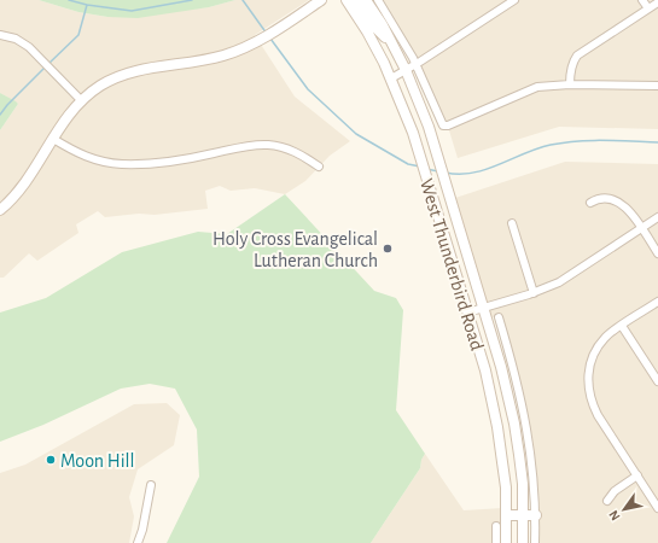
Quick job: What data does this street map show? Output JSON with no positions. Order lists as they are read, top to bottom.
{
  "streets": {
    "main road": ["West Thunderbird Road"]
  },
  "places": ["Holy Cross Evangelical Lutheran Church", "Moon Hill"],
  "north": "bottom left"
}
